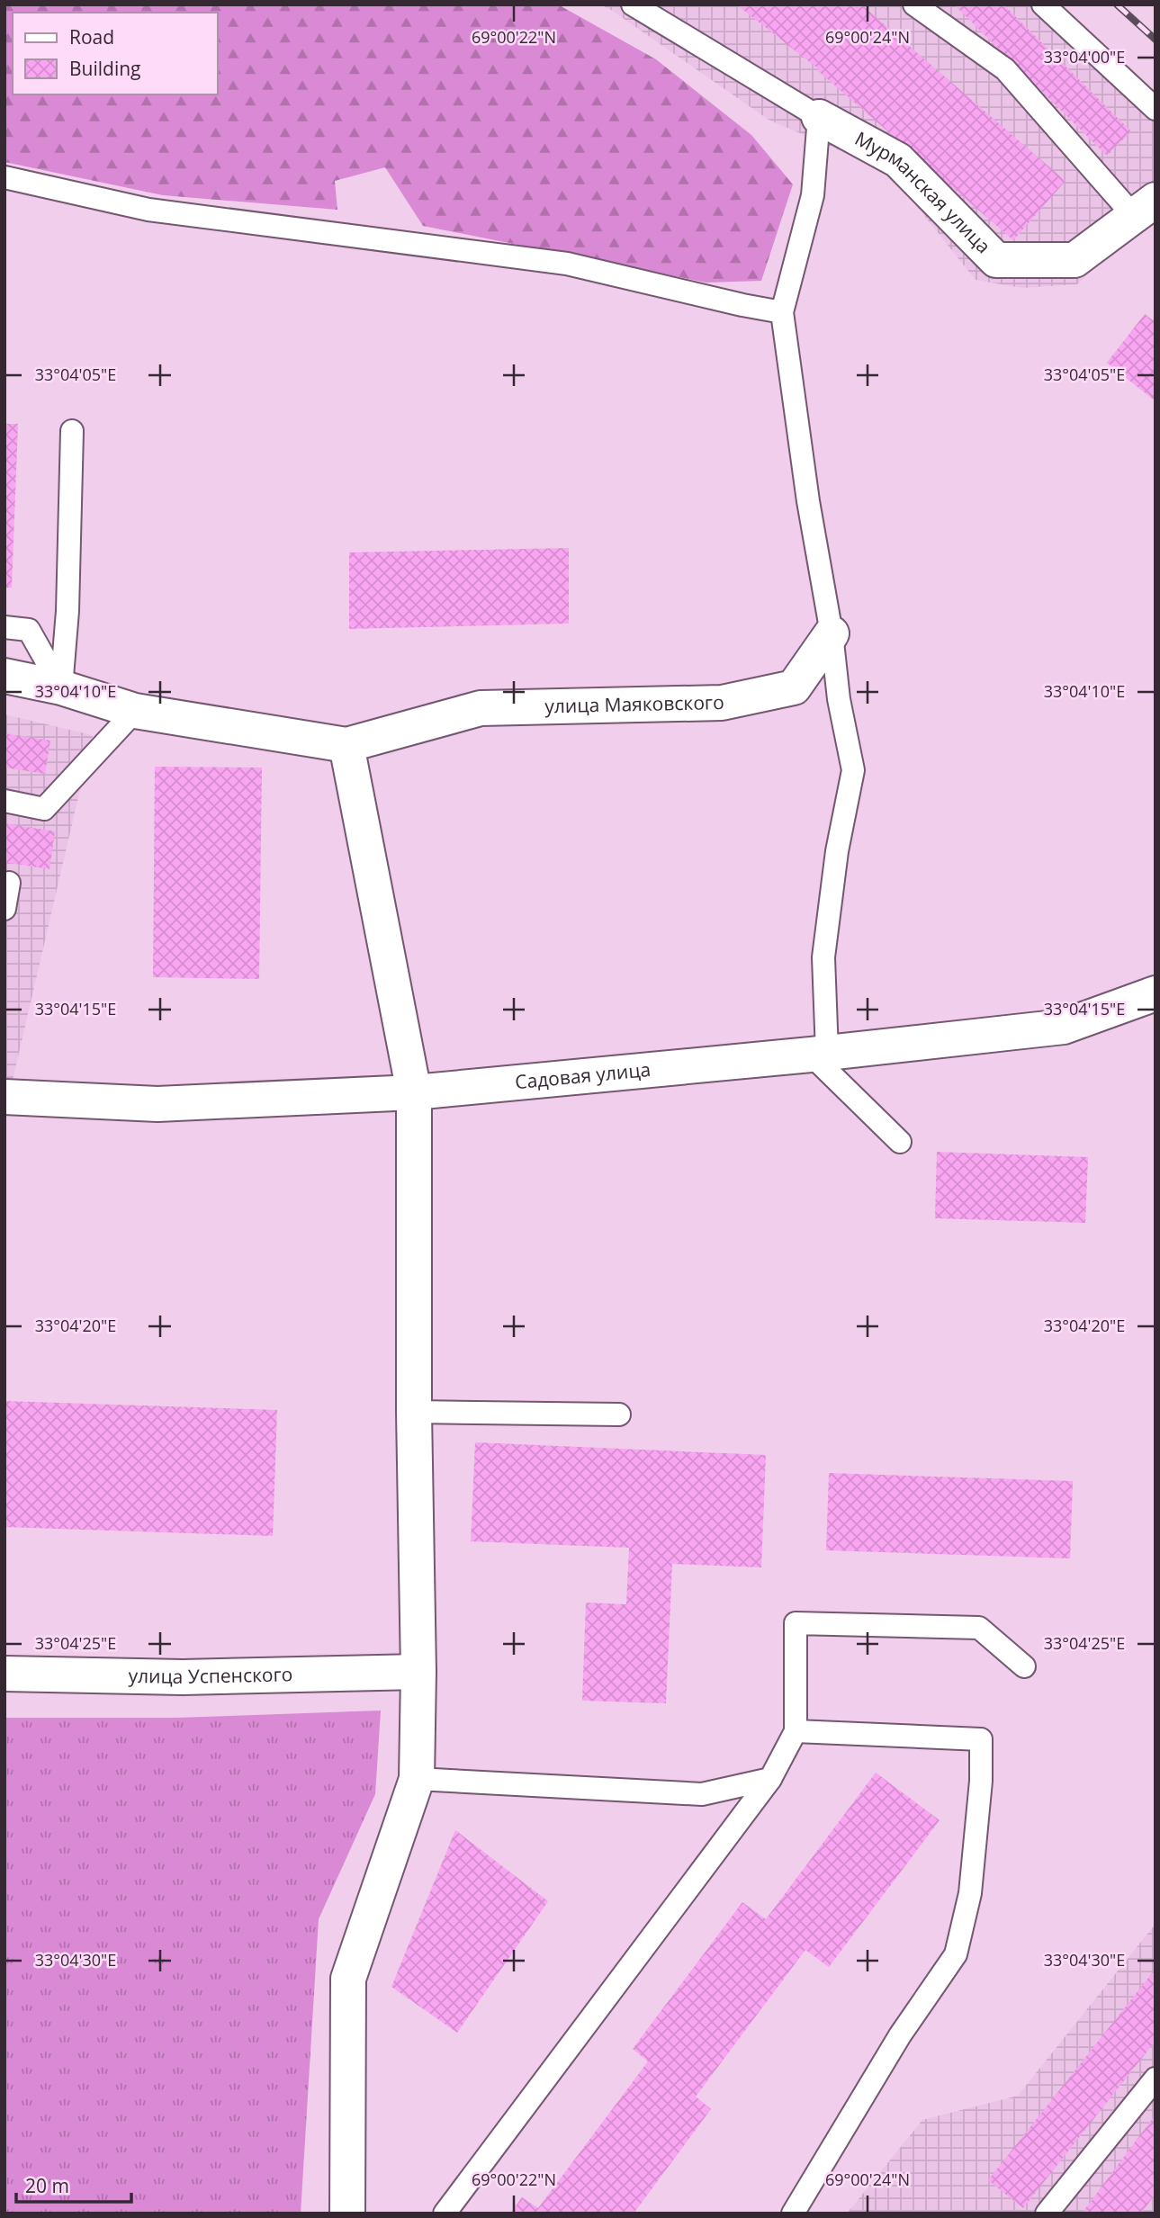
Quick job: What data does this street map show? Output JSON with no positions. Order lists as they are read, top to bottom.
{
  "streets": {
    "street": [
      "Мурманская улица",
      "улица Маяковского",
      "Садовая улица",
      "улица Успенского"
    ]
  },
  "legend": ["Road", "Building"],
  "scale_bar": "20 m",
  "coordinates": [
    "69°00'22\"N",
    "69°00'24\"N",
    "33°04'00\"E",
    "33°04'05\"E",
    "33°04'10\"E",
    "33°04'15\"E",
    "33°04'20\"E",
    "33°04'25\"E",
    "33°04'30\"E"
  ]
}
